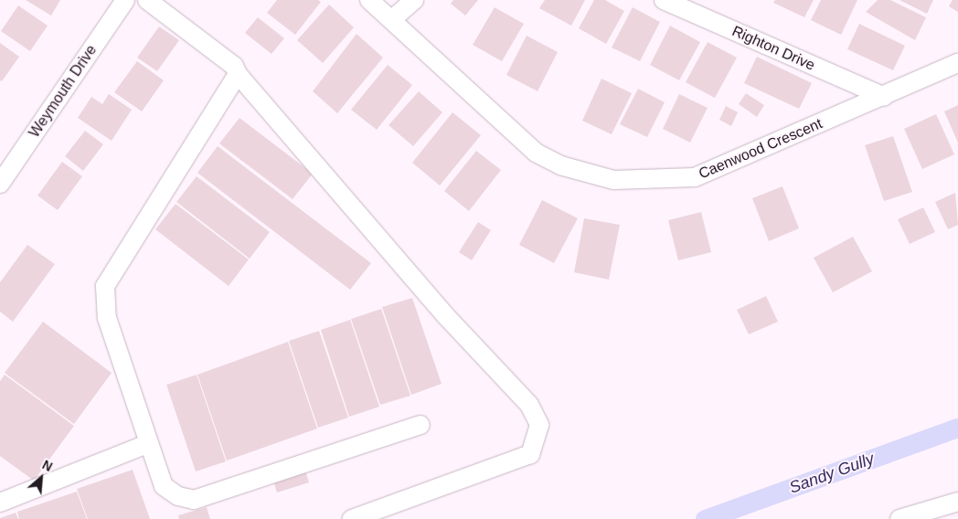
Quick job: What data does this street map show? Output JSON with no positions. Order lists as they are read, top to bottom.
{
  "streets": {
    "street": ["Righton Drive", "Weymouth Drive", "Caenwood Crescent"]
  },
  "crossings": [
    ["Righton Drive", "Caenwood Crescent"]
  ],
  "water": ["Sandy Gully"],
  "north": "top right"
}
